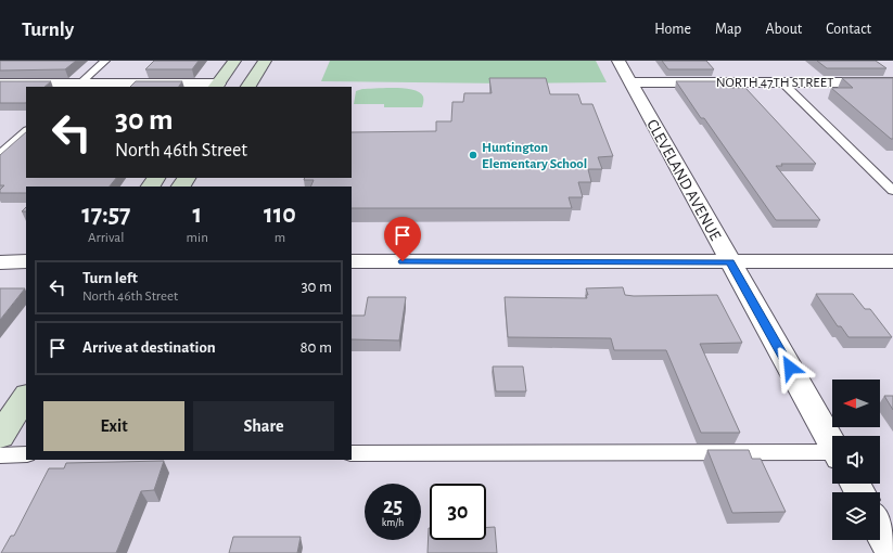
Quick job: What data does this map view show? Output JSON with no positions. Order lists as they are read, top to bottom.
{
  "streets": {
    "street": ["NORTH 47TH STREET", "CLEVELAND AVENUE"]
  },
  "crossings": [
    ["NORTH 47TH STREET", "CLEVELAND AVENUE"]
  ],
  "places": ["Huntington Elementary School"],
  "north": "left",
  "page": {
    "header": "Turnly",
    "nav": [
      "Home",
      "Map",
      "About",
      "Contact"
    ],
    "turn": ["30 m", "North 46th Street"],
    "eta": [
      "17:57",
      "Arrival",
      "1",
      "min",
      "110",
      "m"
    ],
    "list": [
      {
        "name": "Turn left",
        "note": "North 46th Street",
        "value": "30 m"
      },
      {
        "name": "Arrive at destination",
        "value": "80 m"
      }
    ],
    "buttons": ["Exit", "Share"],
    "speed": "25 km/h",
    "limit": "30"
  }
}
